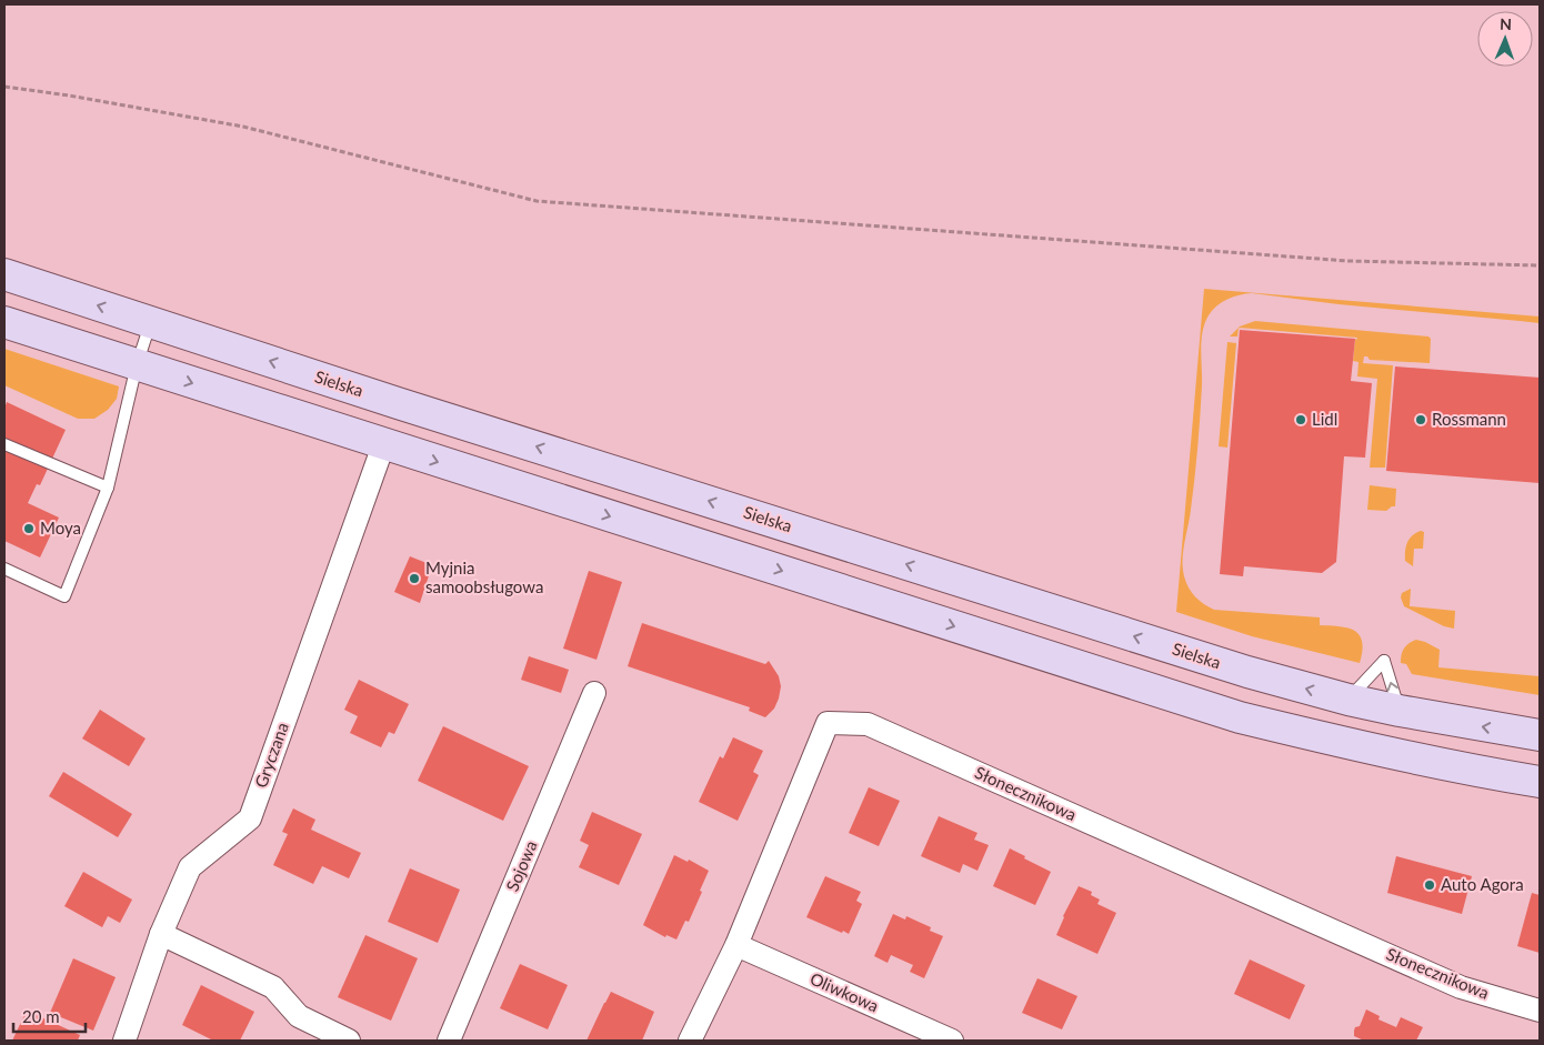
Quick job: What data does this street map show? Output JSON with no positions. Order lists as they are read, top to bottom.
{
  "streets": {
    "main road": ["Sielska"],
    "street": [
      "Gryczana",
      "Słonecznikowa",
      "Sojowa",
      "Oliwkowa"
    ]
  },
  "crossings": [
    ["Słonecznikowa", "Oliwkowa"]
  ],
  "places": [
    "Lidl",
    "Rossmann",
    "Moya",
    "Myjnia samoobsługowa",
    "Auto Agora"
  ],
  "scale_bar": "20 m",
  "north": "top"
}
